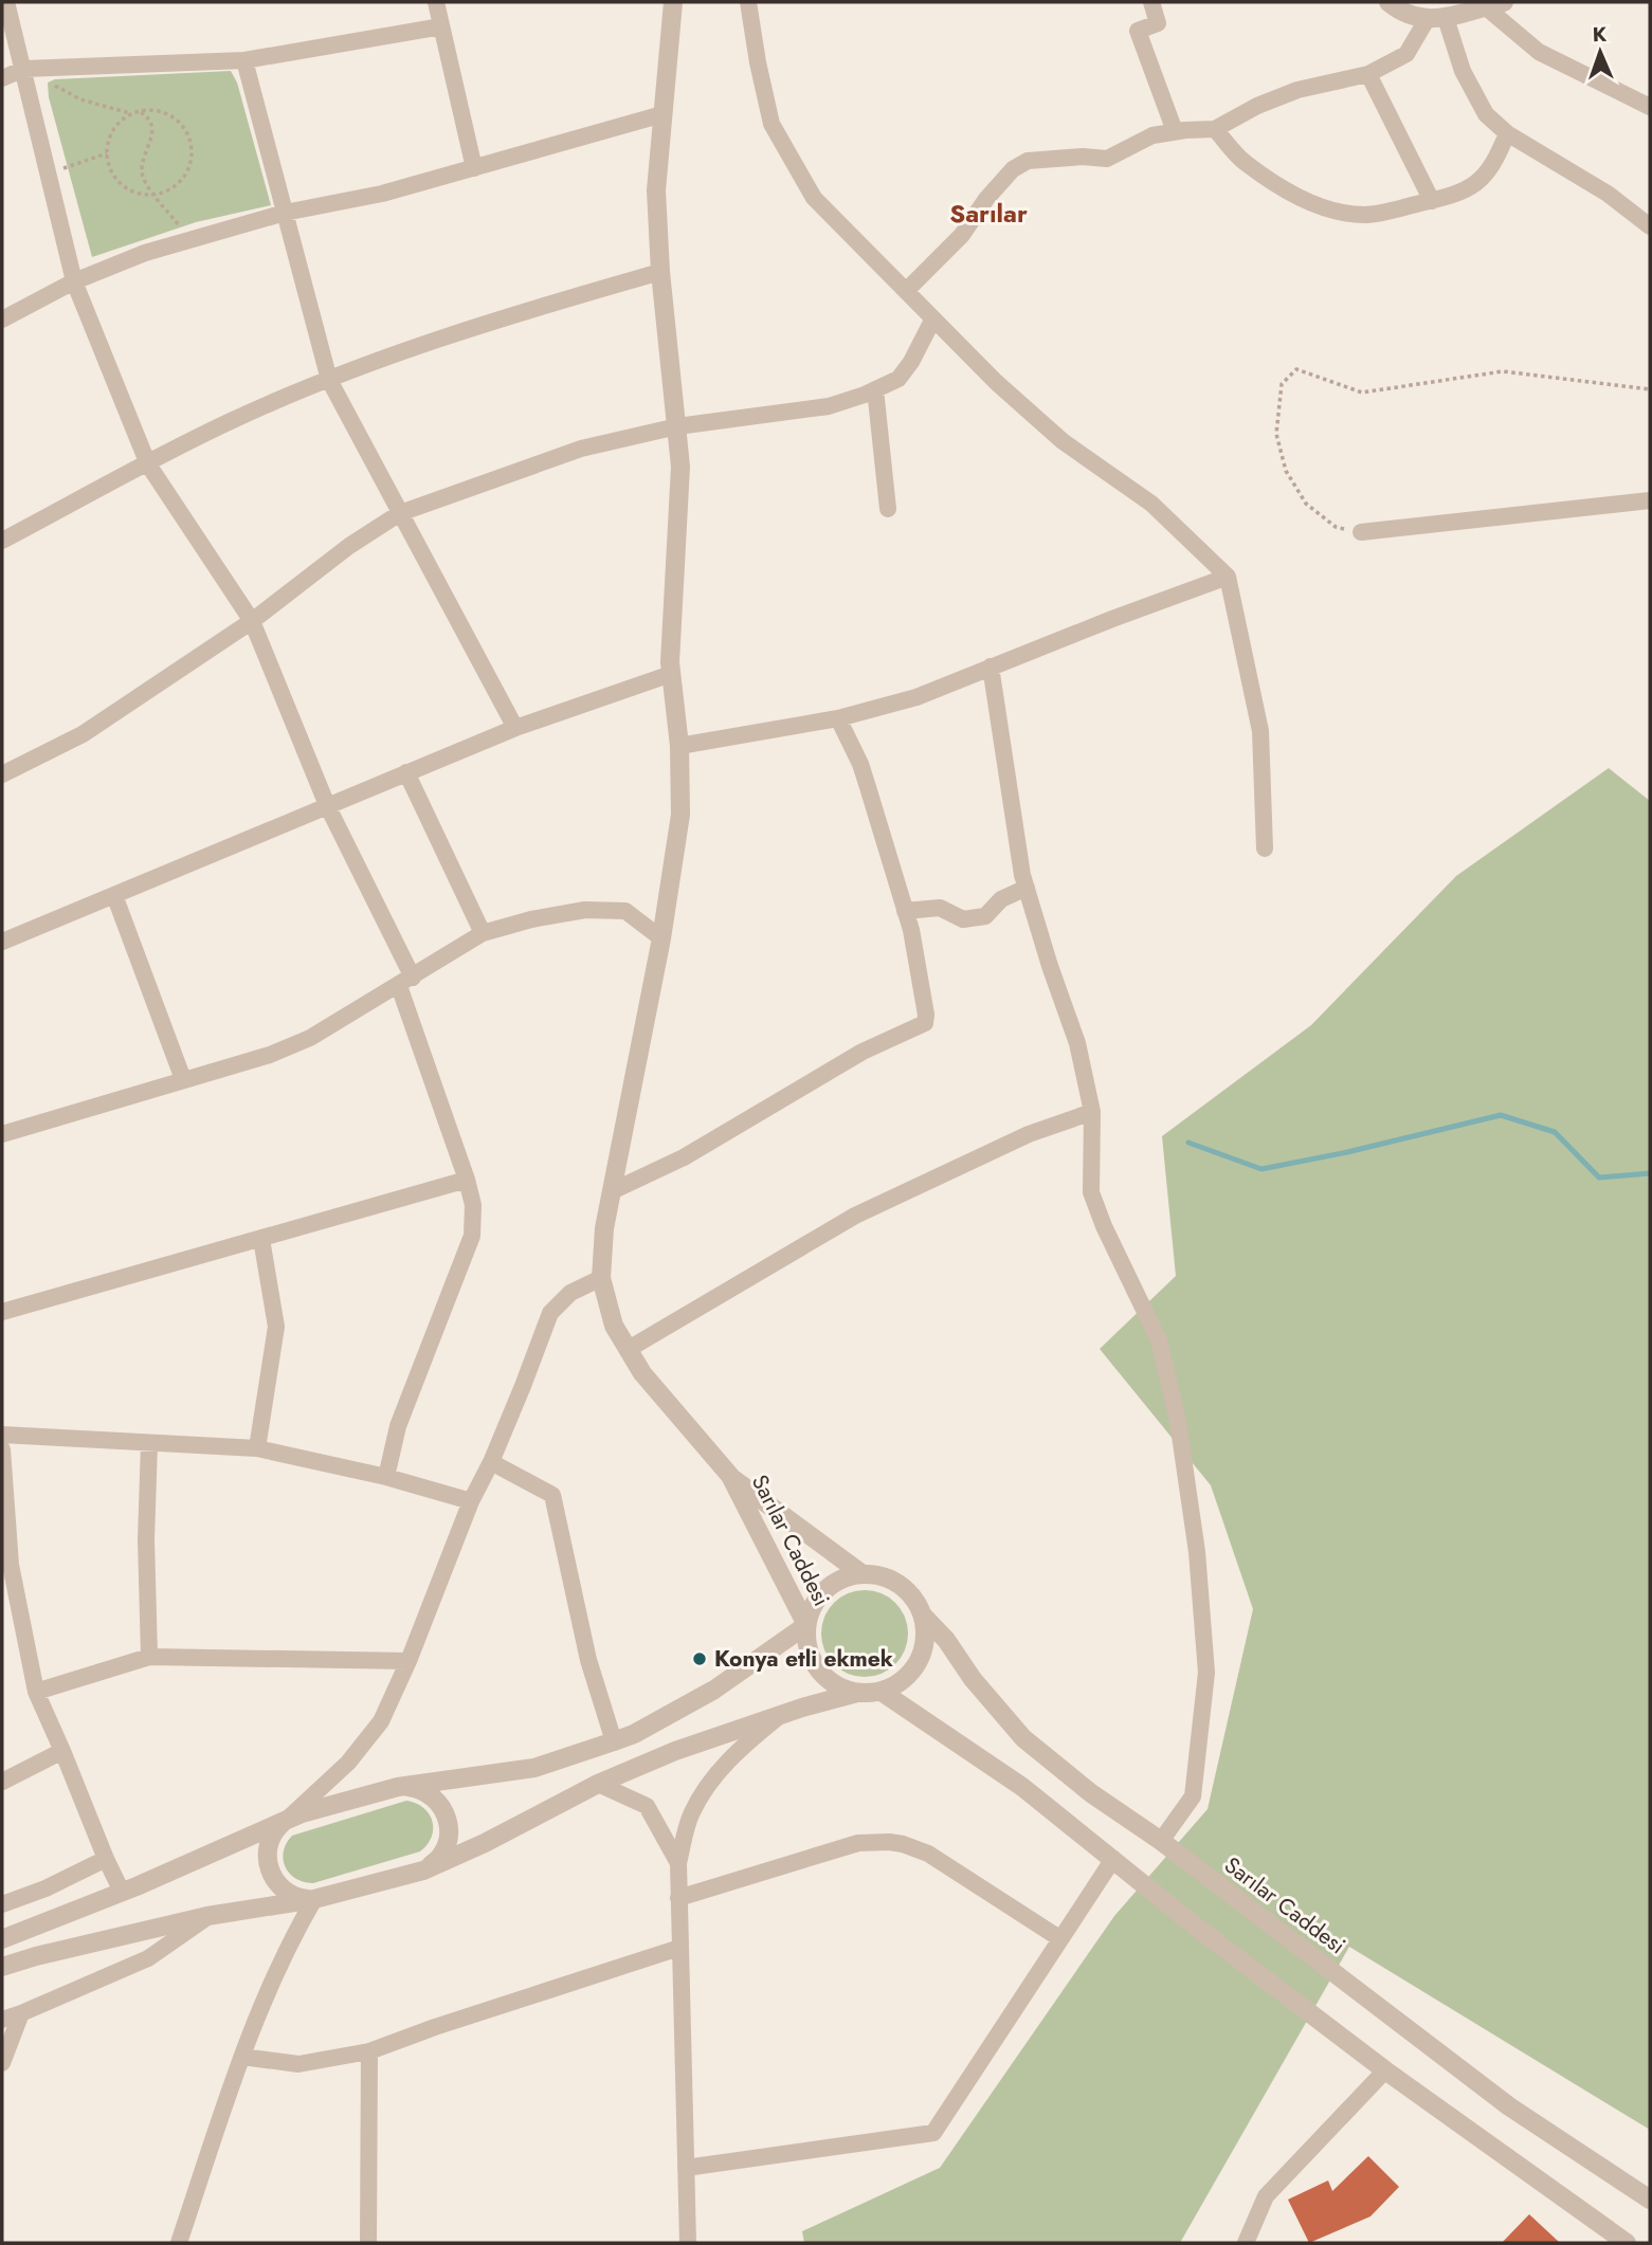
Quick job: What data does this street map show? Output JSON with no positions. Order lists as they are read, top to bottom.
{
  "streets": {
    "street": ["Sarılar Caddesi"]
  },
  "districts": ["Sarılar"],
  "places": ["Konya etli ekmek"],
  "north": "top"
}
